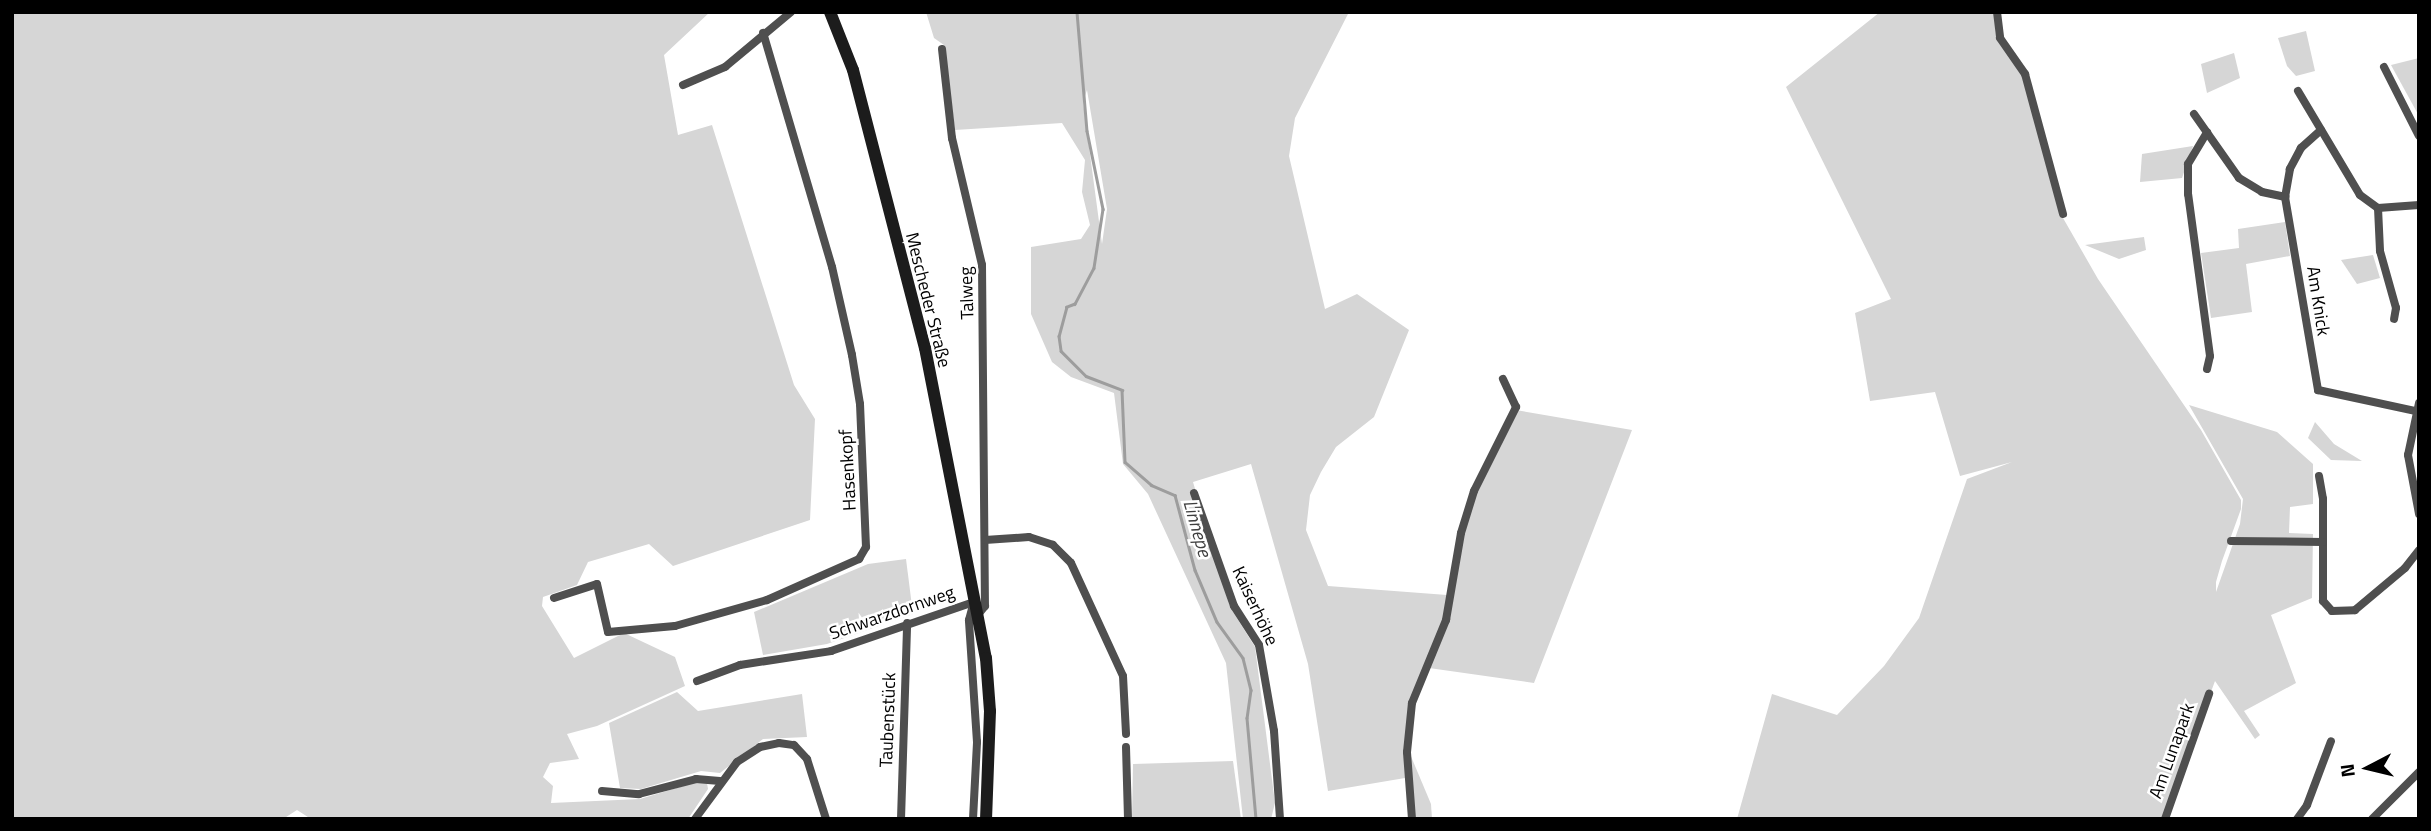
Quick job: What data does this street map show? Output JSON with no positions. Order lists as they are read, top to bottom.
{
  "streets": {
    "main road": ["Mescheder Straße"],
    "street": [
      "Talweg",
      "Am Knick",
      "Hasenkopf",
      "Kaiserhöhe",
      "Schwarzdornweg",
      "Taubenstück",
      "Am Lunapark"
    ]
  },
  "crossings": [
    ["Talweg", "Mescheder Straße"],
    ["Mescheder Straße", "Schwarzdornweg"],
    ["Schwarzdornweg", "Taubenstück"]
  ],
  "water": ["Linnepe"],
  "north": "left"
}
